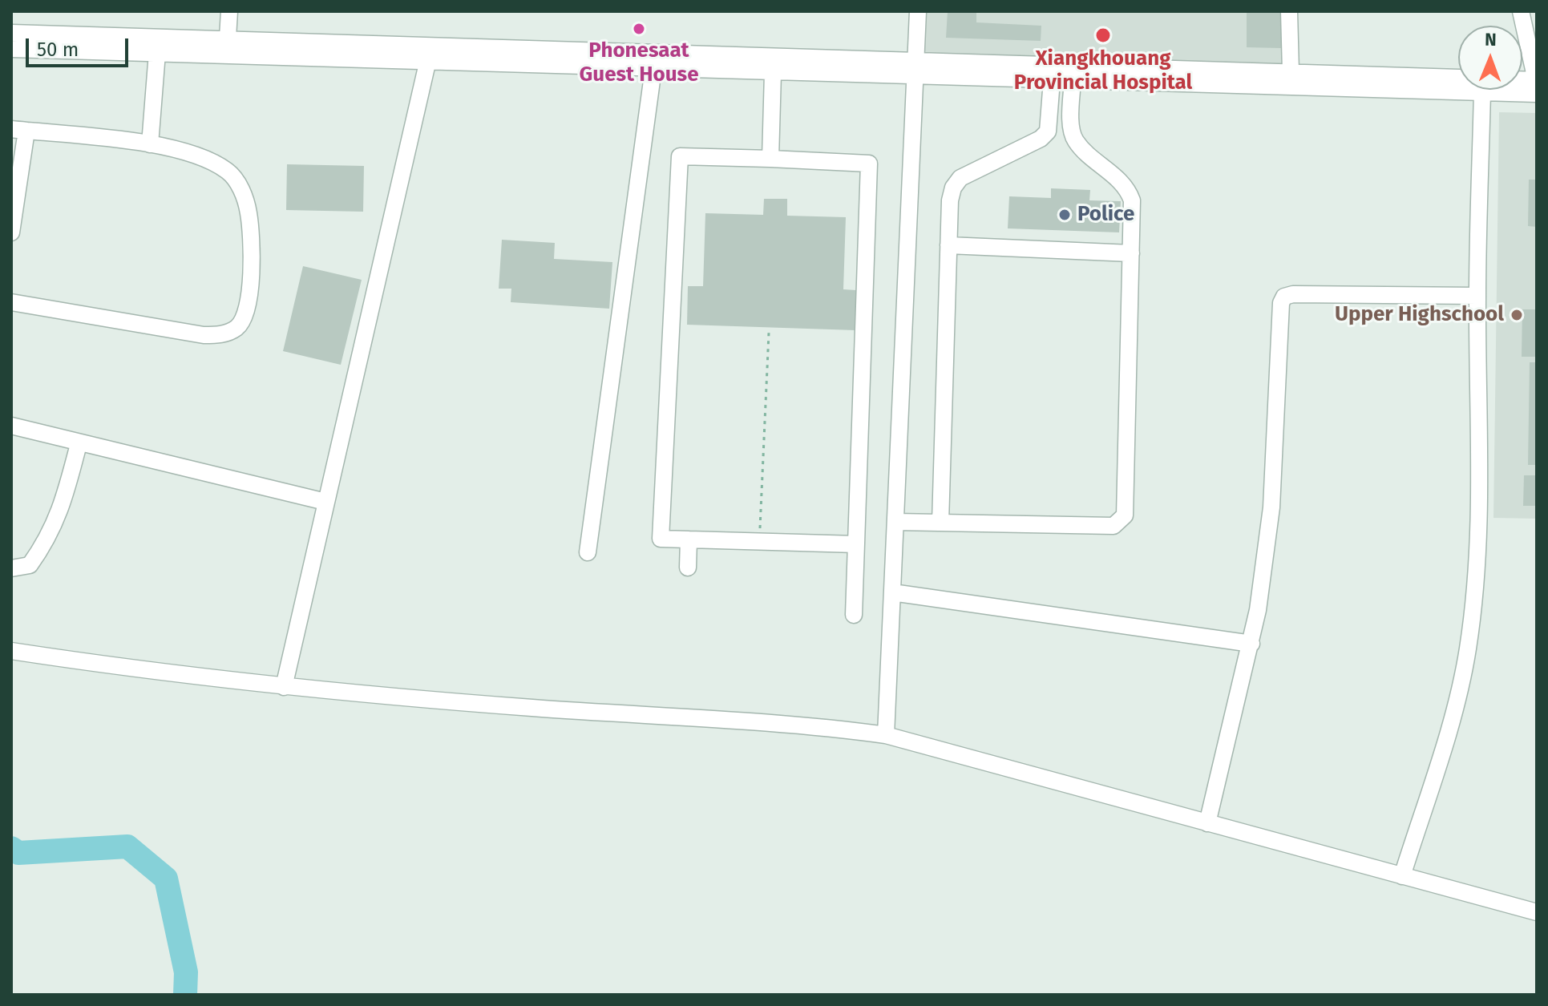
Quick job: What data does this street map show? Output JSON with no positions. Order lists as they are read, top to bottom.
{
  "places": [
    "Phonesaat Guest House",
    "Xiangkhouang Provincial Hospital",
    "Police",
    "Upper Highschool"
  ],
  "scale_bar": "50 m",
  "north": "top"
}
